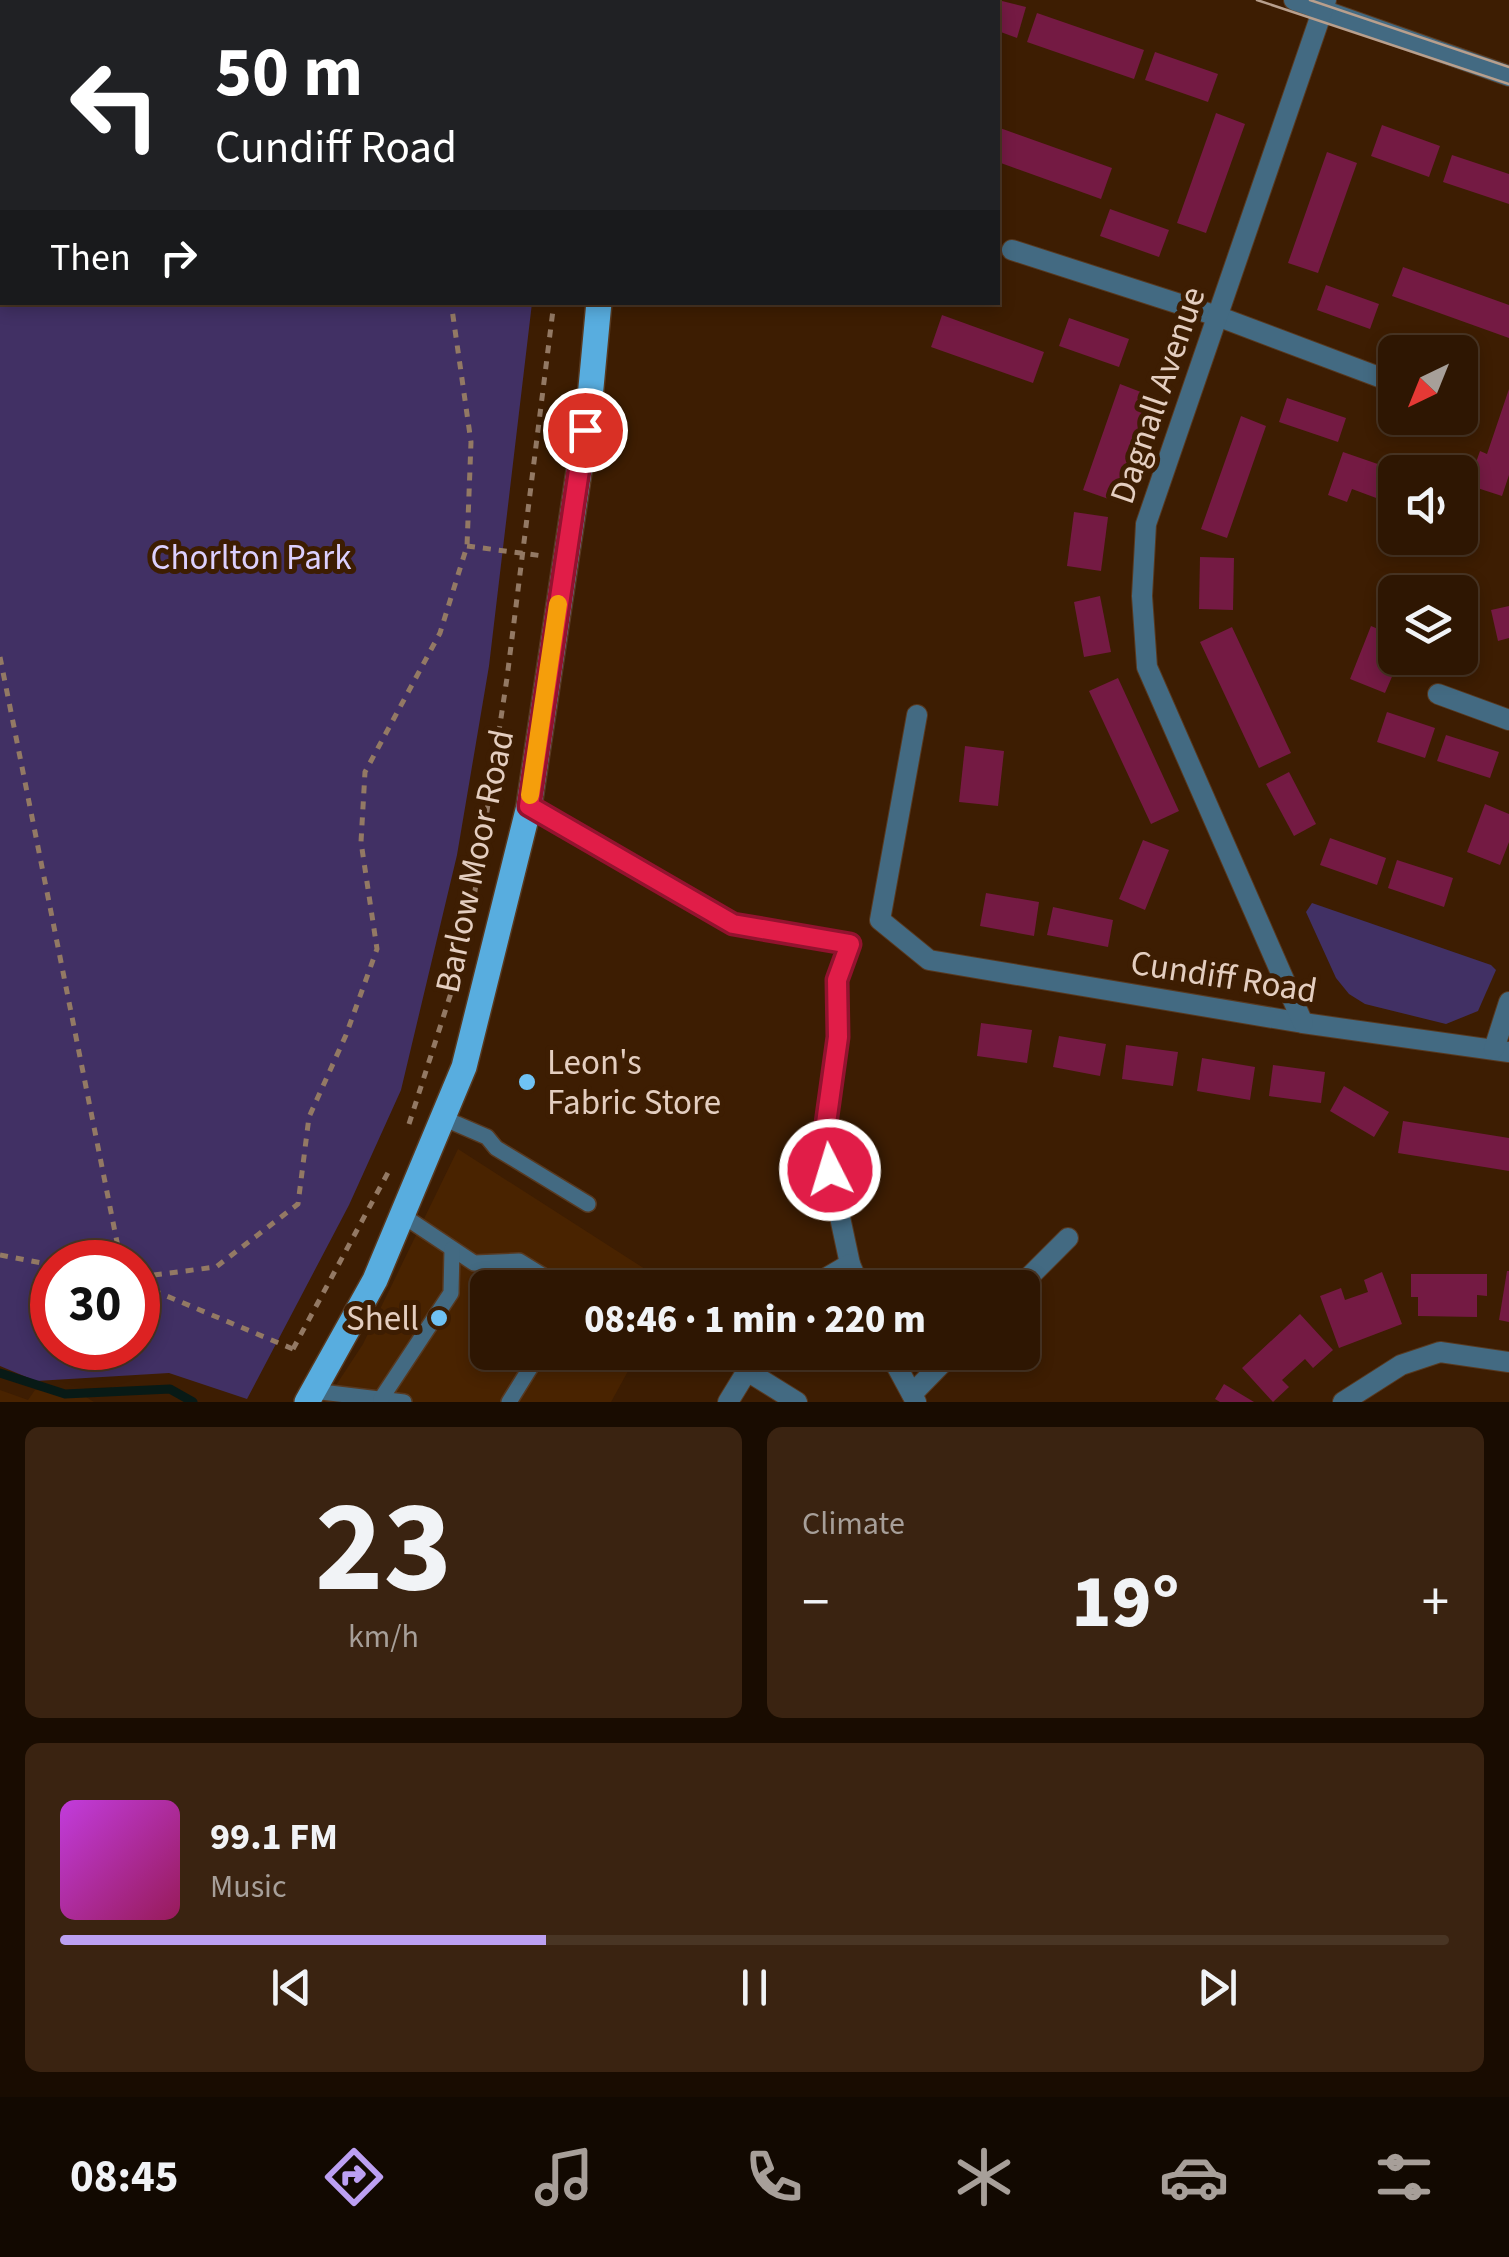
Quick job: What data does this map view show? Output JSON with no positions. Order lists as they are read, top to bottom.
{
  "streets": {
    "main road": ["Barlow Moor Road"],
    "street": ["Dagnall Avenue", "Cundiff Road"]
  },
  "crossings": [
    ["Dagnall Avenue", "Cundiff Road"]
  ],
  "parks": ["Chorlton Park"],
  "places": ["Leon's Fabric Store", "Shell"],
  "north": "bottom left",
  "page": {
    "turn": ["50 m", "Cundiff Road"],
    "then": "Then",
    "limit": "30",
    "trip": "08:46 · 1 min · 220 m",
    "tile": [
      ["23", "km/h"],
      "Climate"
    ],
    "heat": ["−", "19°", "+"],
    "song": ["99.1 FM", "Music"],
    "tabs": "08:45"
  }
}
